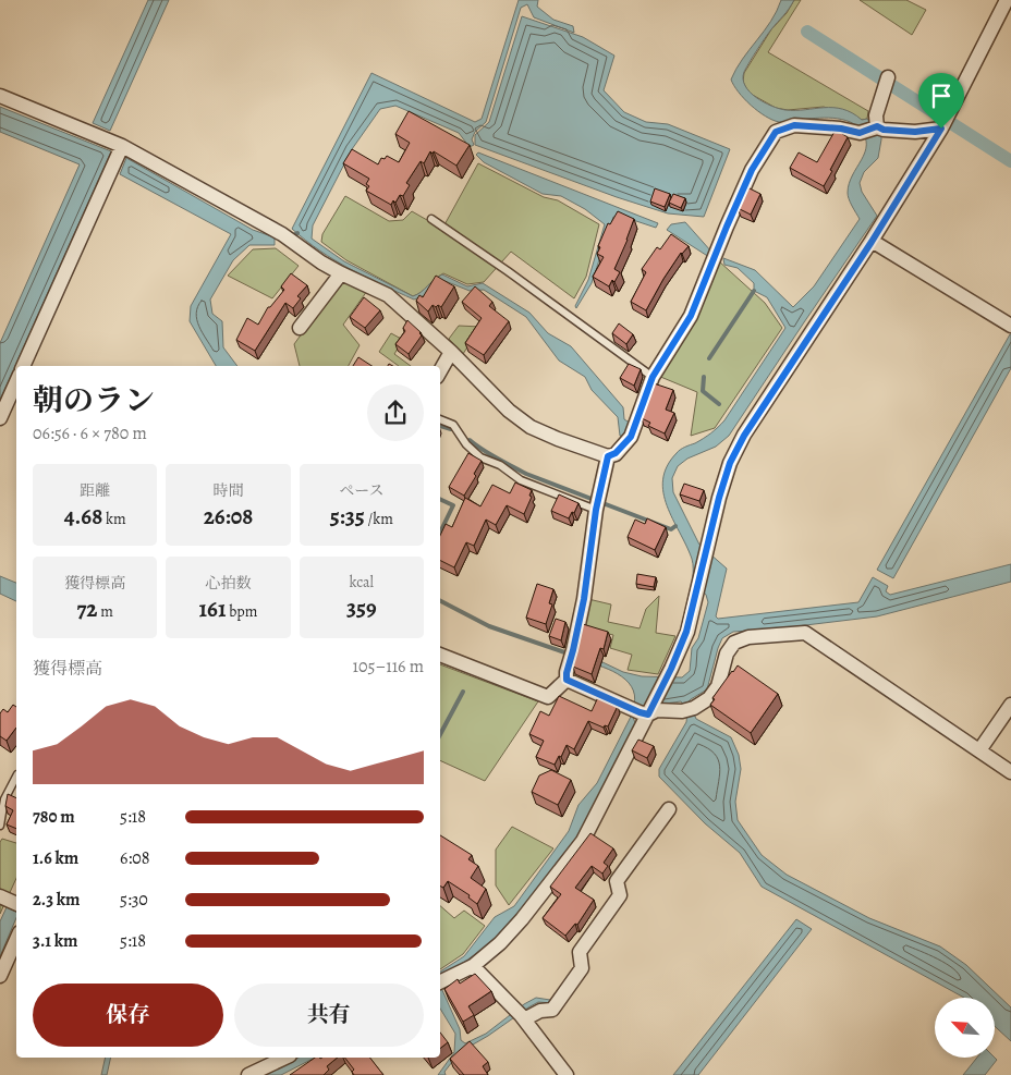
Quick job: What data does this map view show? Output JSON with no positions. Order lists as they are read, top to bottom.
{
  "north": "top left",
  "page": {
    "heading": ["朝のラン", "06:56 · 6 × 780 m"],
    "stats": [
      ["距離", "4.68 km"],
      ["時間", "26:08"],
      ["ペース", "5:35 /km"],
      ["獲得標高", "72 m"],
      ["心拍数", "161 bpm"],
      ["kcal", "359"]
    ],
    "chart": ["獲得標高", "105–116 m"],
    "list": [
      {
        "name": "780 m",
        "note": "5:18"
      },
      {
        "name": "1.6 km",
        "note": "6:08"
      },
      {
        "name": "2.3 km",
        "note": "5:30"
      },
      {
        "name": "3.1 km",
        "note": "5:18"
      }
    ],
    "buttons": ["保存", "共有"]
  }
}
